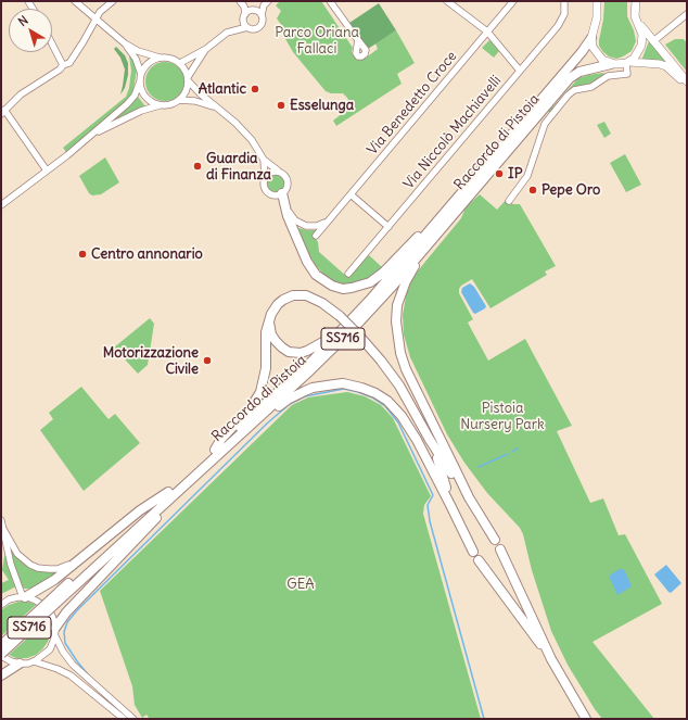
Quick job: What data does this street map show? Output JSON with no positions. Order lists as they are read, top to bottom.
{
  "streets": {
    "highway": ["Raccordo di Pistoia", "SS716"],
    "street": ["Via Benedetto Croce", "Via Niccolò Machiavelli"]
  },
  "parks": ["Parco Oriana Fallaci", "Pistoia Nursery Park", "GEA"],
  "places": [
    "Atlantic",
    "Esselunga",
    "Guardia di Finanza",
    "IP",
    "Pepe Oro",
    "Centro annonario",
    "Motorizzazione Civile"
  ],
  "north": "top left"
}
